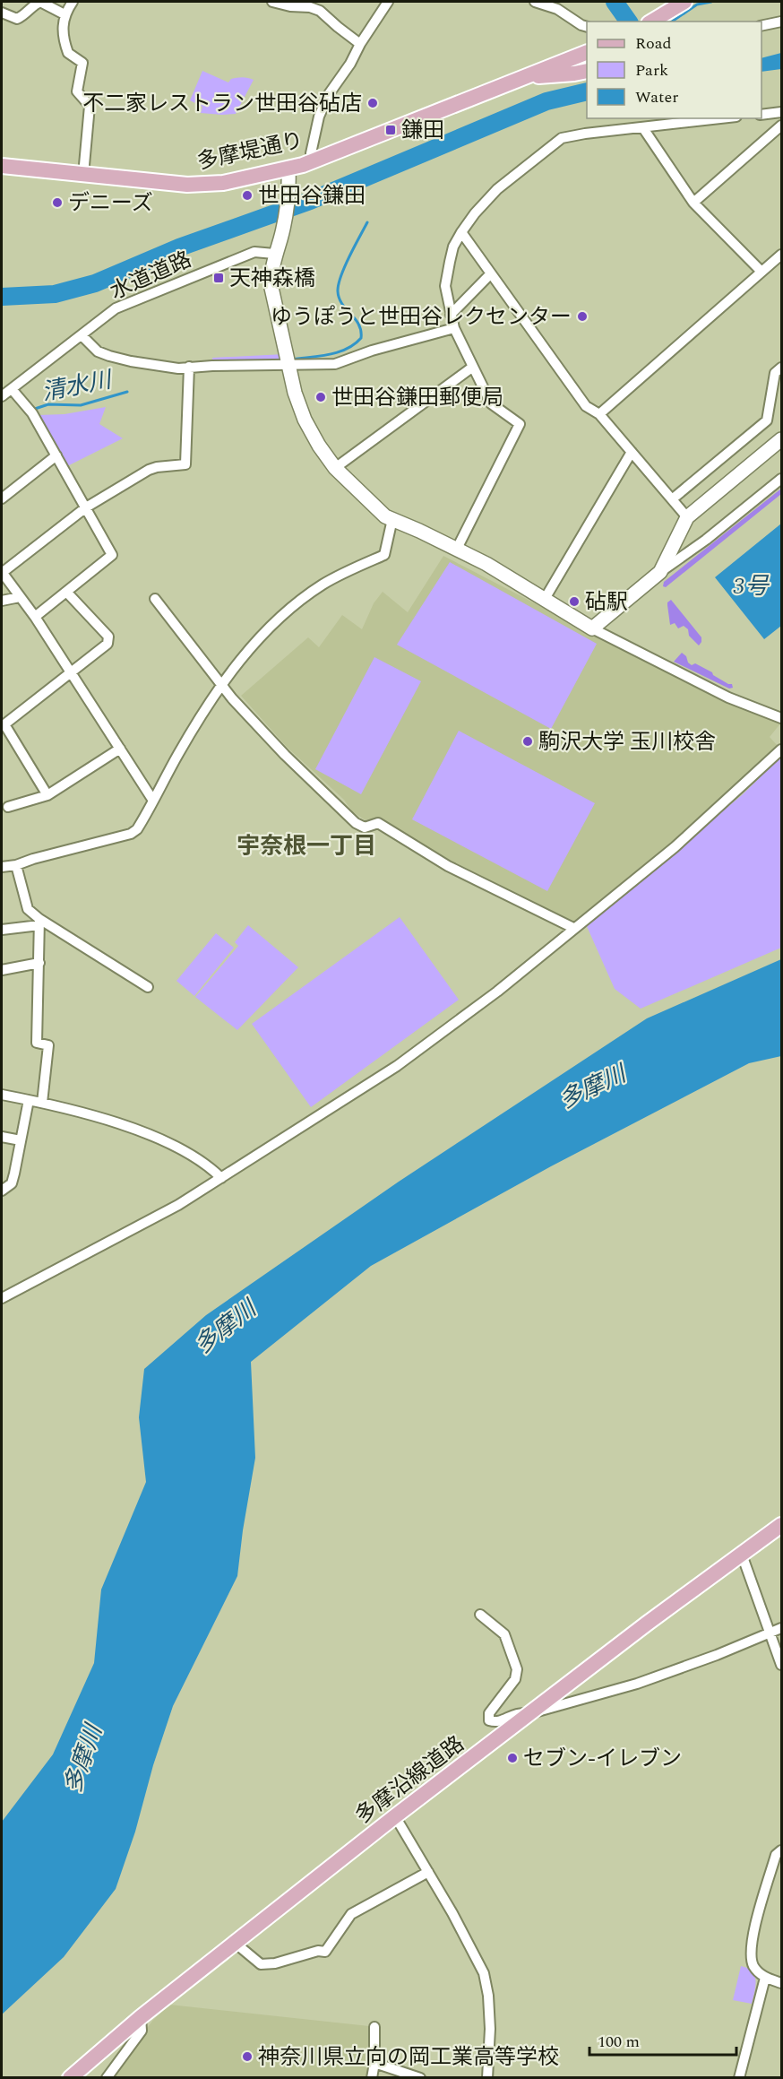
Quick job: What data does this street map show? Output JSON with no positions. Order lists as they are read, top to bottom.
{
  "streets": {
    "main road": ["多摩堤通り", "多摩沿線道路"],
    "street": ["水道道路"]
  },
  "districts": ["宇奈根一丁目"],
  "water": ["清水川", "3号", "多摩川"],
  "places": {
    "other": [
      "不二家レストラン世田谷砧店",
      "世田谷鎌田",
      "デニーズ",
      "ゆうぽうと世田谷レクセンター",
      "世田谷鎌田郵便局",
      "砧駅",
      "駒沢大学 玉川校舎",
      "セブン-イレブン",
      "神奈川県立向の岡工業高等学校"
    ],
    "transit": ["鎌田", "天神森橋"]
  },
  "legend": ["Road", "Park", "Water"],
  "scale_bar": "100 m"
}
